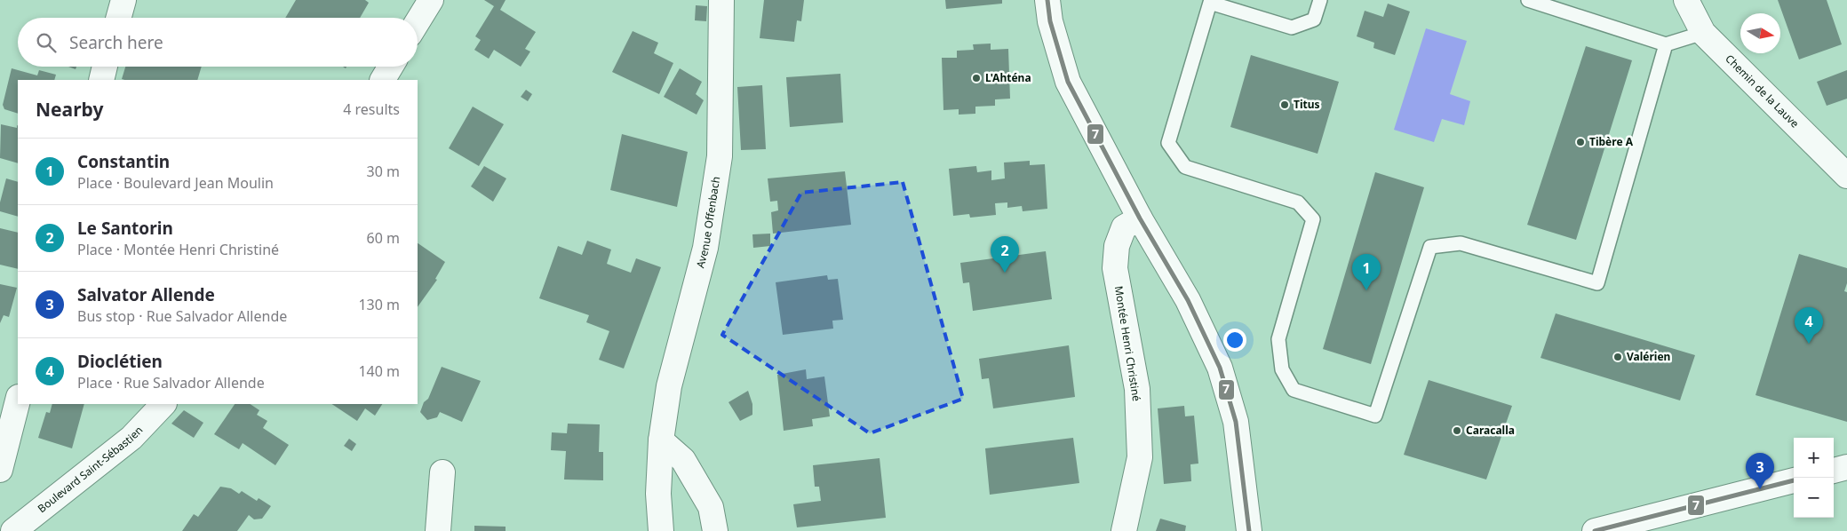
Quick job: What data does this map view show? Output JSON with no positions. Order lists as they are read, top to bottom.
{
  "streets": {
    "street": [
      "Chemin de la Lauve",
      "Avenue Offenbach",
      "Montée Henri Christiné",
      "Boulevard Saint-Sébastien"
    ]
  },
  "places": [
    "L'Ahténa",
    "Titus",
    "Tibère A",
    "Valérien",
    "Caracalla"
  ],
  "lines": ["transit line 7"],
  "north": "right",
  "page": {
    "search": "Search here",
    "heading": ["Nearby", "4 results"],
    "list": [
      {
        "mark": "1",
        "name": "Constantin",
        "note": "Place · Boulevard Jean Moulin",
        "value": "30 m"
      },
      {
        "mark": "2",
        "name": "Le Santorin",
        "note": "Place · Montée Henri Christiné",
        "value": "60 m"
      },
      {
        "mark": "3",
        "name": "Salvator Allende",
        "note": "Bus stop · Rue Salvador Allende",
        "value": "130 m"
      },
      {
        "mark": "4",
        "name": "Dioclétien",
        "note": "Place · Rue Salvador Allende",
        "value": "140 m"
      }
    ],
    "pins": [
      "2",
      "1",
      "4",
      "3"
    ],
    "map_buttons": ["+", "−"]
  }
}
